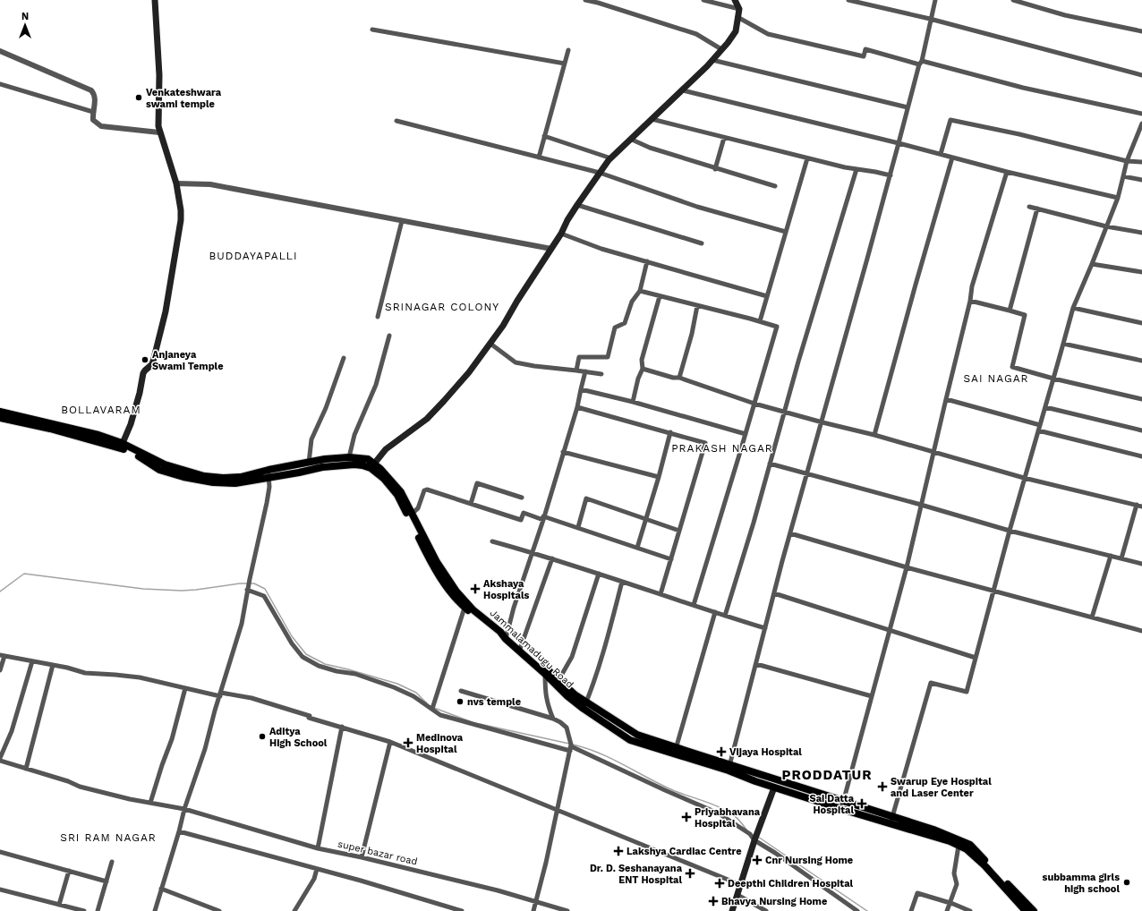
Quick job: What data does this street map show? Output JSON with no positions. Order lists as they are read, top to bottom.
{
  "streets": {
    "main road": ["Jammalamadugu Road"],
    "street": ["super bazar road"]
  },
  "districts": [
    "BUDDAYAPALLI",
    "SRINAGAR COLONY",
    "SAI NAGAR",
    "BOLLAVARAM",
    "PRAKASH NAGAR",
    "PRODDATUR",
    "SRI RAM NAGAR"
  ],
  "places": {
    "other": [
      "Venkateshwara swami temple",
      "Anjaneya Swami Temple",
      "nvs temple",
      "Aditya High School",
      "subbamma girls high school"
    ],
    "health": [
      "Akshaya Hospitals",
      "Medinova Hospital",
      "Vijaya Hospital",
      "Swarup Eye Hospital and Laser Center",
      "Sai Datta Hospital",
      "Priyabhavana Hospital",
      "Lakshya Cardiac Centre",
      "Cnr Nursing Home",
      "Dr. D. Seshanayana ENT Hospital",
      "Deepthi Children Hospital",
      "Bhavya Nursing Home"
    ]
  },
  "north": "top"
}
